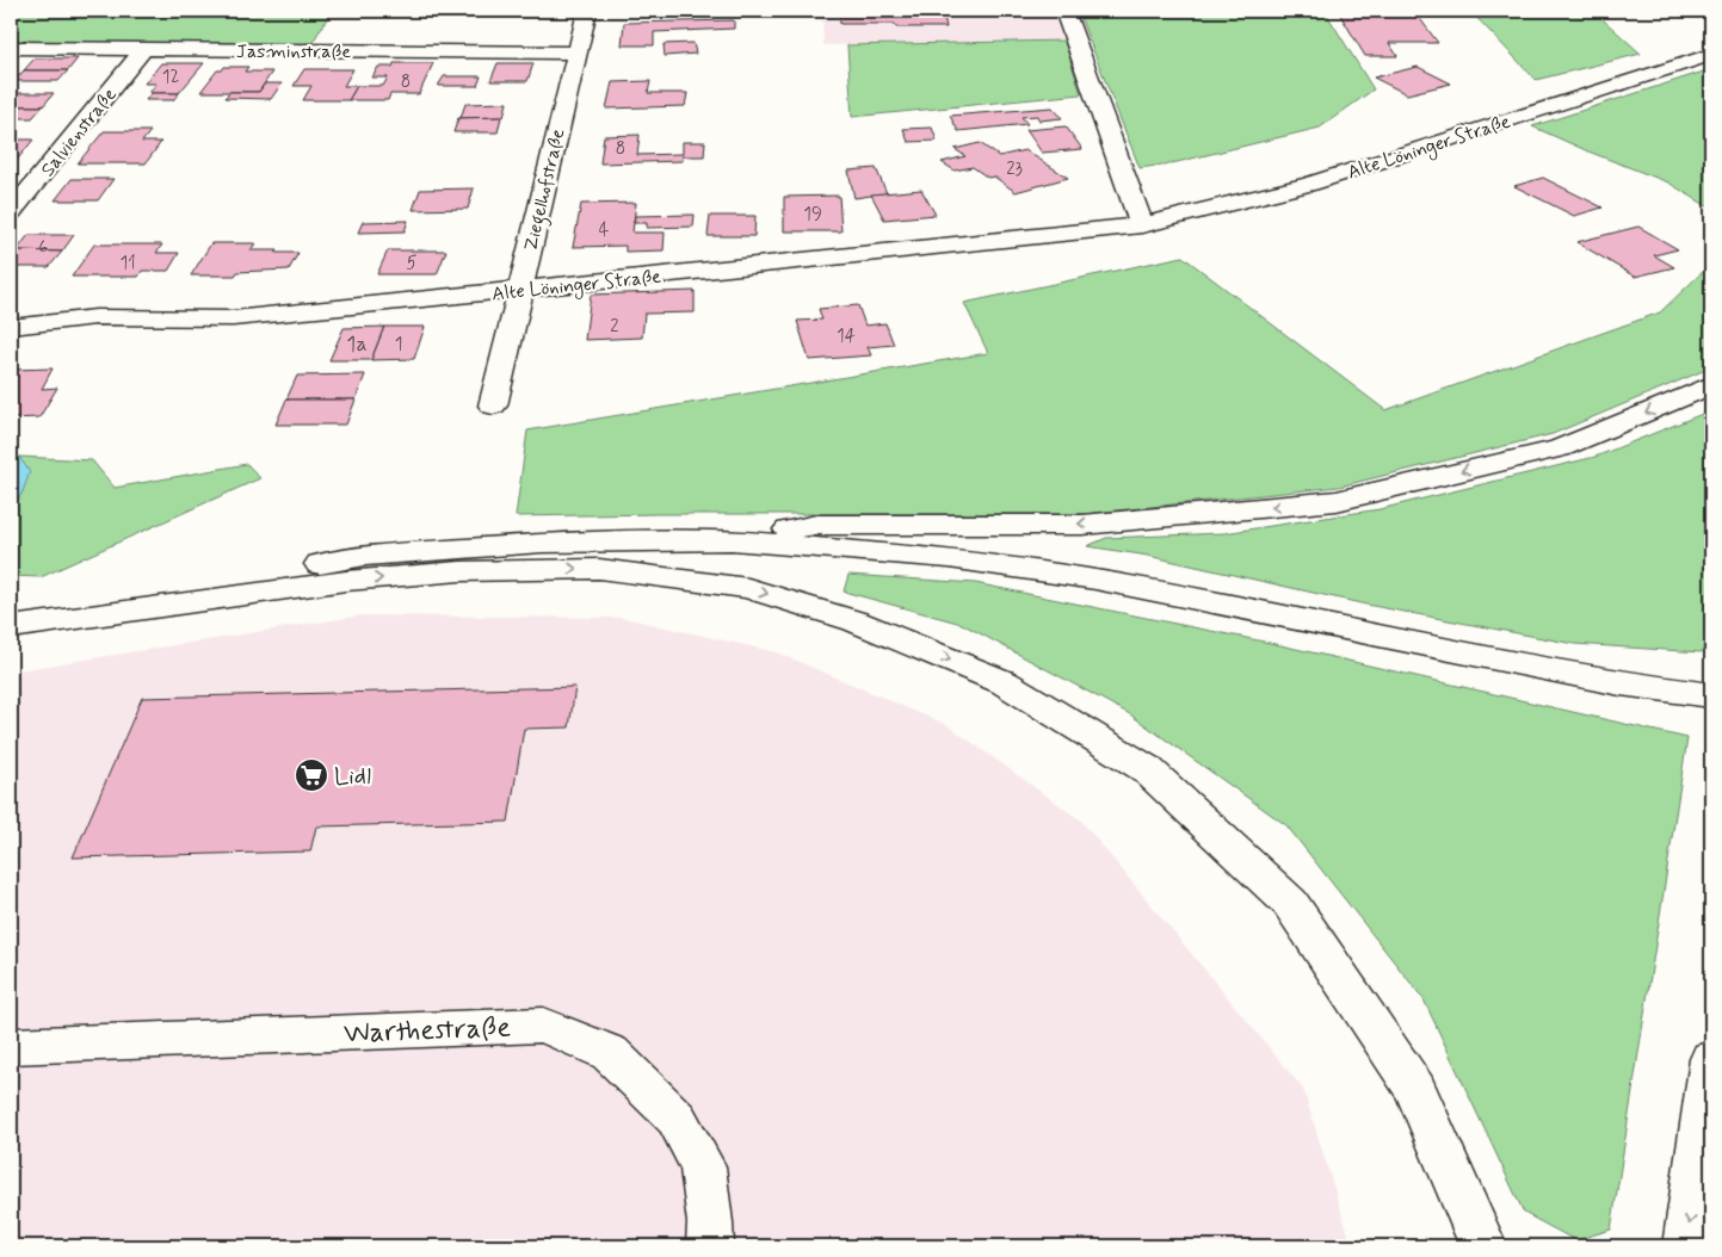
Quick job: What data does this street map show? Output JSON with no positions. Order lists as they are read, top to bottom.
{
  "streets": {
    "main road": [
      "Jasminstraße",
      "Salvienstraße",
      "Alte Löninger Straße",
      "Ziegelhofstraße",
      "Warthestraße"
    ]
  },
  "crossings": [
    ["Jasminstraße", "Salvienstraße"],
    ["Jasminstraße", "Ziegelhofstraße"],
    ["Alte Löninger Straße", "Ziegelhofstraße"]
  ],
  "places": {
    "supermarket": ["Lidl"]
  },
  "house_numbers": [
    "12",
    "8",
    "8",
    "23",
    "19",
    "4",
    "6",
    "11",
    "5",
    "2",
    "14",
    "1a",
    "1"
  ]
}
